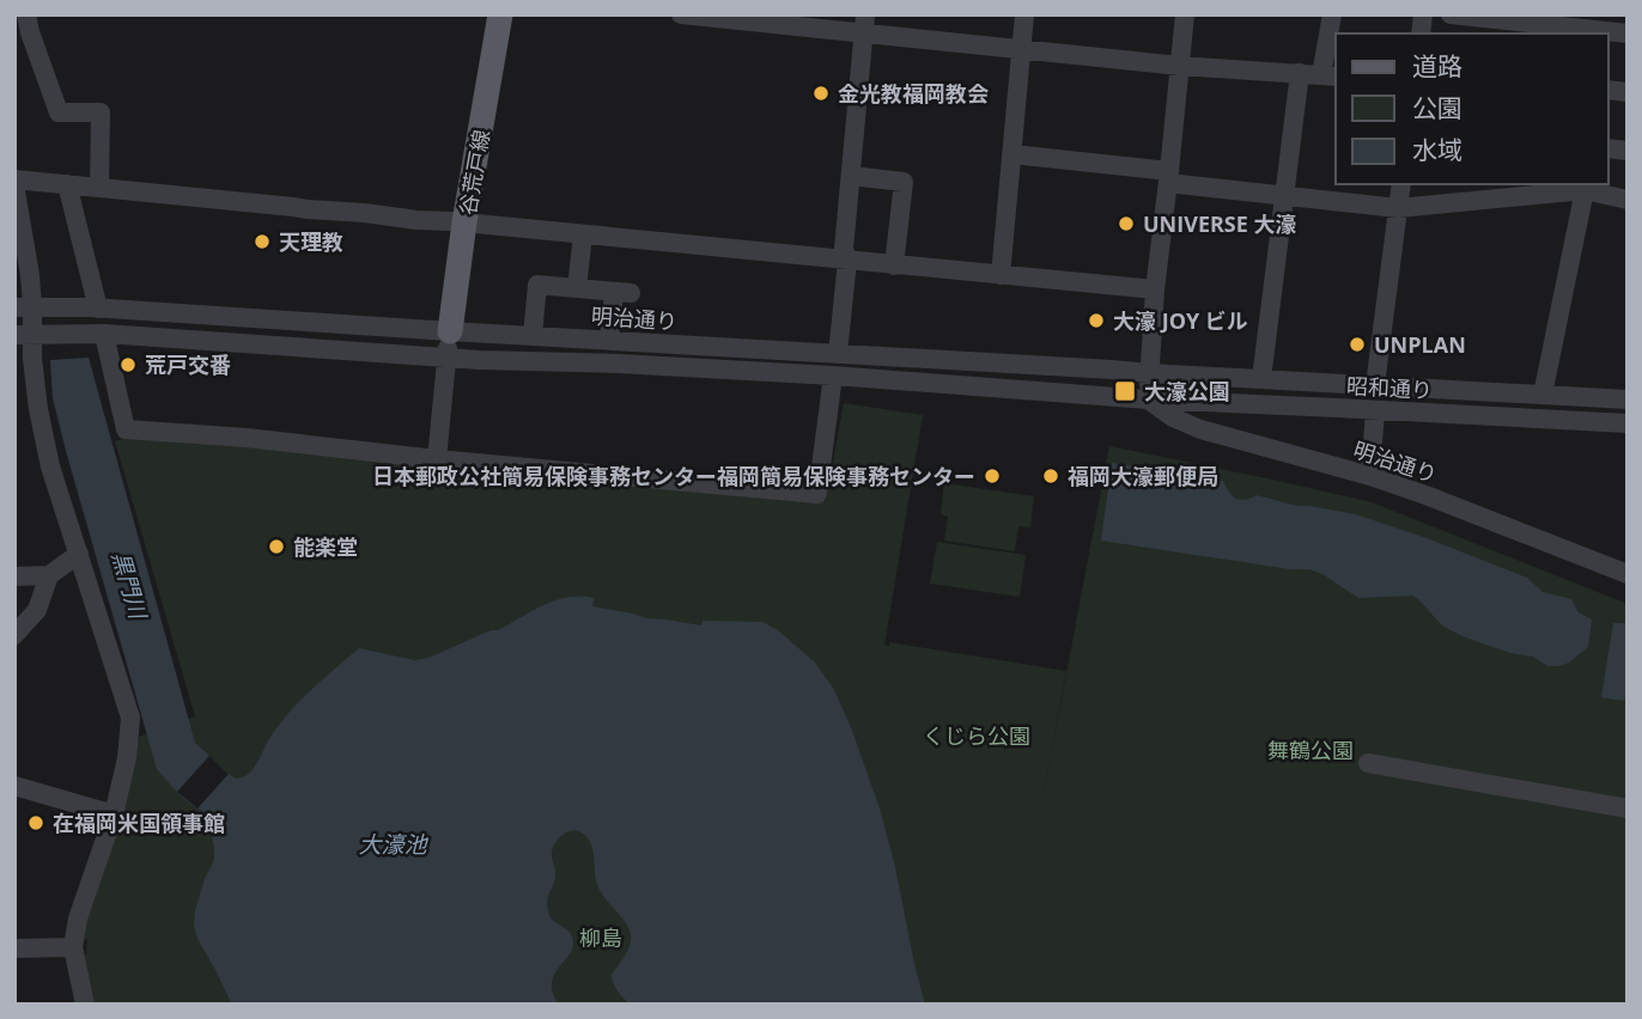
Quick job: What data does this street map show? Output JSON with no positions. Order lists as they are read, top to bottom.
{
  "streets": {
    "main road": ["谷荒戸線"],
    "street": ["明治通り", "昭和通り"]
  },
  "crossings": [
    ["谷荒戸線", "明治通り"],
    ["明治通り", "昭和通り"]
  ],
  "water": ["黒門川", "大濠池"],
  "parks": ["くじら公園", "舞鶴公園", "柳島"],
  "places": {
    "other": [
      "金光教福岡教会",
      "UNIVERSE 大濠",
      "天理教",
      "大濠 JOY ビル",
      "UNPLAN",
      "荒戸交番",
      "日本郵政公社簡易保険事務センター福岡簡易保険事務センター",
      "福岡大濠郵便局",
      "能楽堂",
      "在福岡米国領事館"
    ],
    "transit": ["大濠公園"]
  },
  "legend": ["道路", "公園", "水域"]
}
